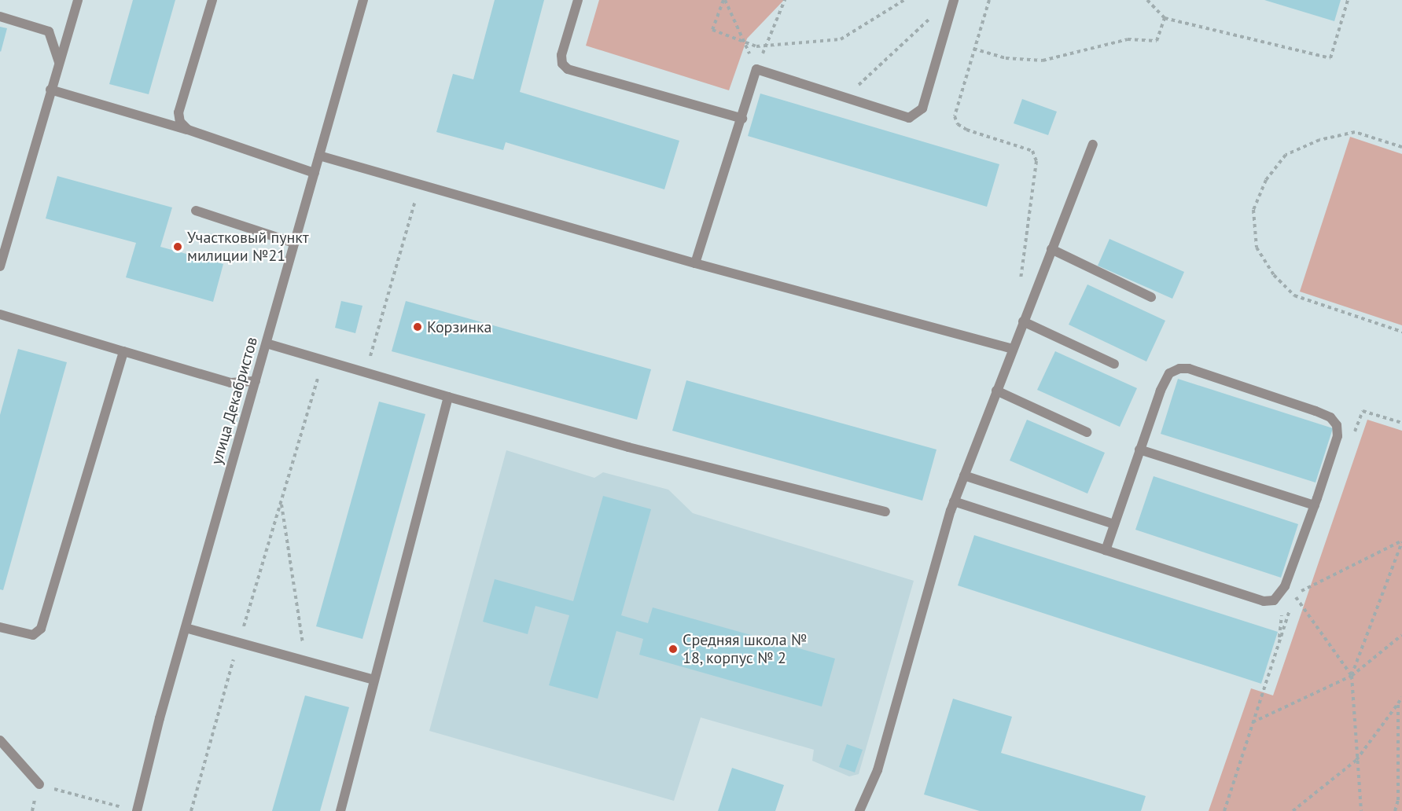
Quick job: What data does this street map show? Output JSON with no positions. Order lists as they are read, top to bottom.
{
  "streets": {
    "street": ["улица Декабристов"]
  },
  "places": ["Участковый пункт милиции №21", "Корзинка", "Средняя школа № 18, корпус № 2"]
}
